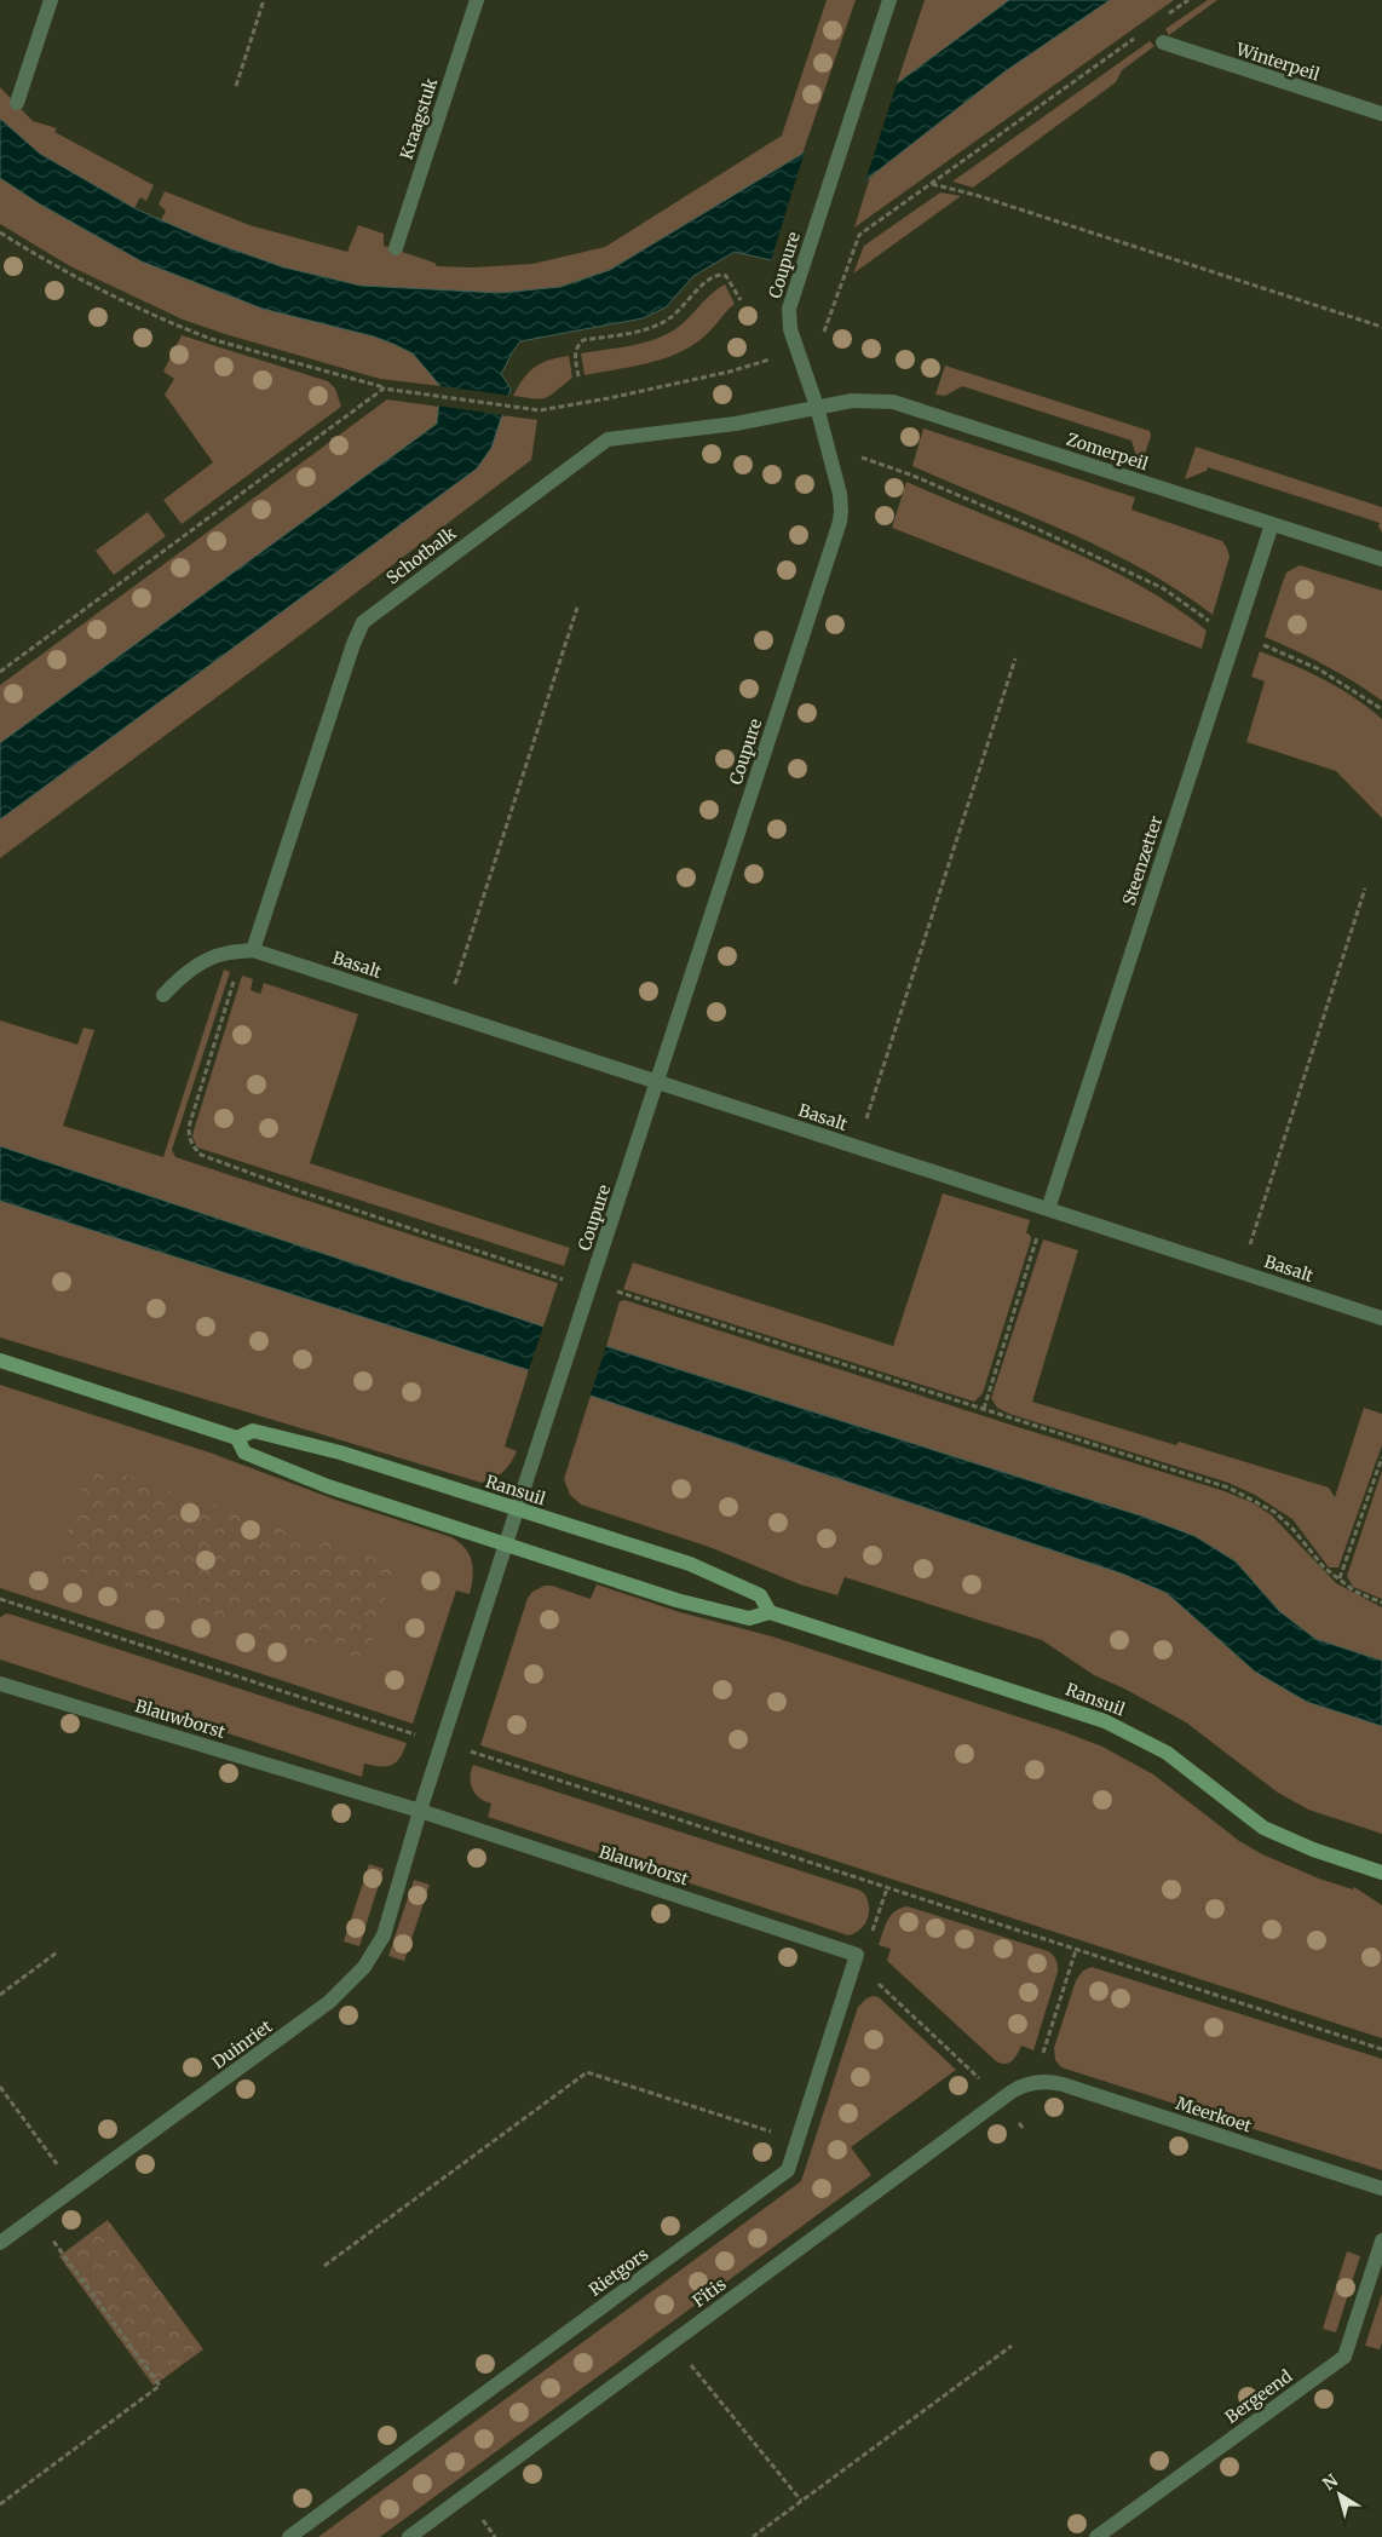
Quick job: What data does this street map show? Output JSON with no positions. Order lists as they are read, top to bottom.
{
  "streets": {
    "street": [
      "Winterpeil",
      "Kraagstuk",
      "Coupure",
      "Zomerpeil",
      "Schotbalk",
      "Steenzetter",
      "Basalt",
      "Ransuil",
      "Blauwborst",
      "Duinriet",
      "Meerkoet",
      "Rietgors",
      "Fitis",
      "Bergeend"
    ]
  },
  "crossings": [
    ["Coupure", "Zomerpeil"],
    ["Coupure", "Schotbalk"],
    ["Coupure", "Basalt"],
    ["Coupure", "Ransuil"],
    ["Zomerpeil", "Schotbalk"],
    ["Zomerpeil", "Steenzetter"],
    ["Schotbalk", "Basalt"],
    ["Steenzetter", "Basalt"],
    ["Blauwborst", "Duinriet"],
    ["Blauwborst", "Rietgors"],
    ["Meerkoet", "Fitis"]
  ],
  "north": "top left"
}
